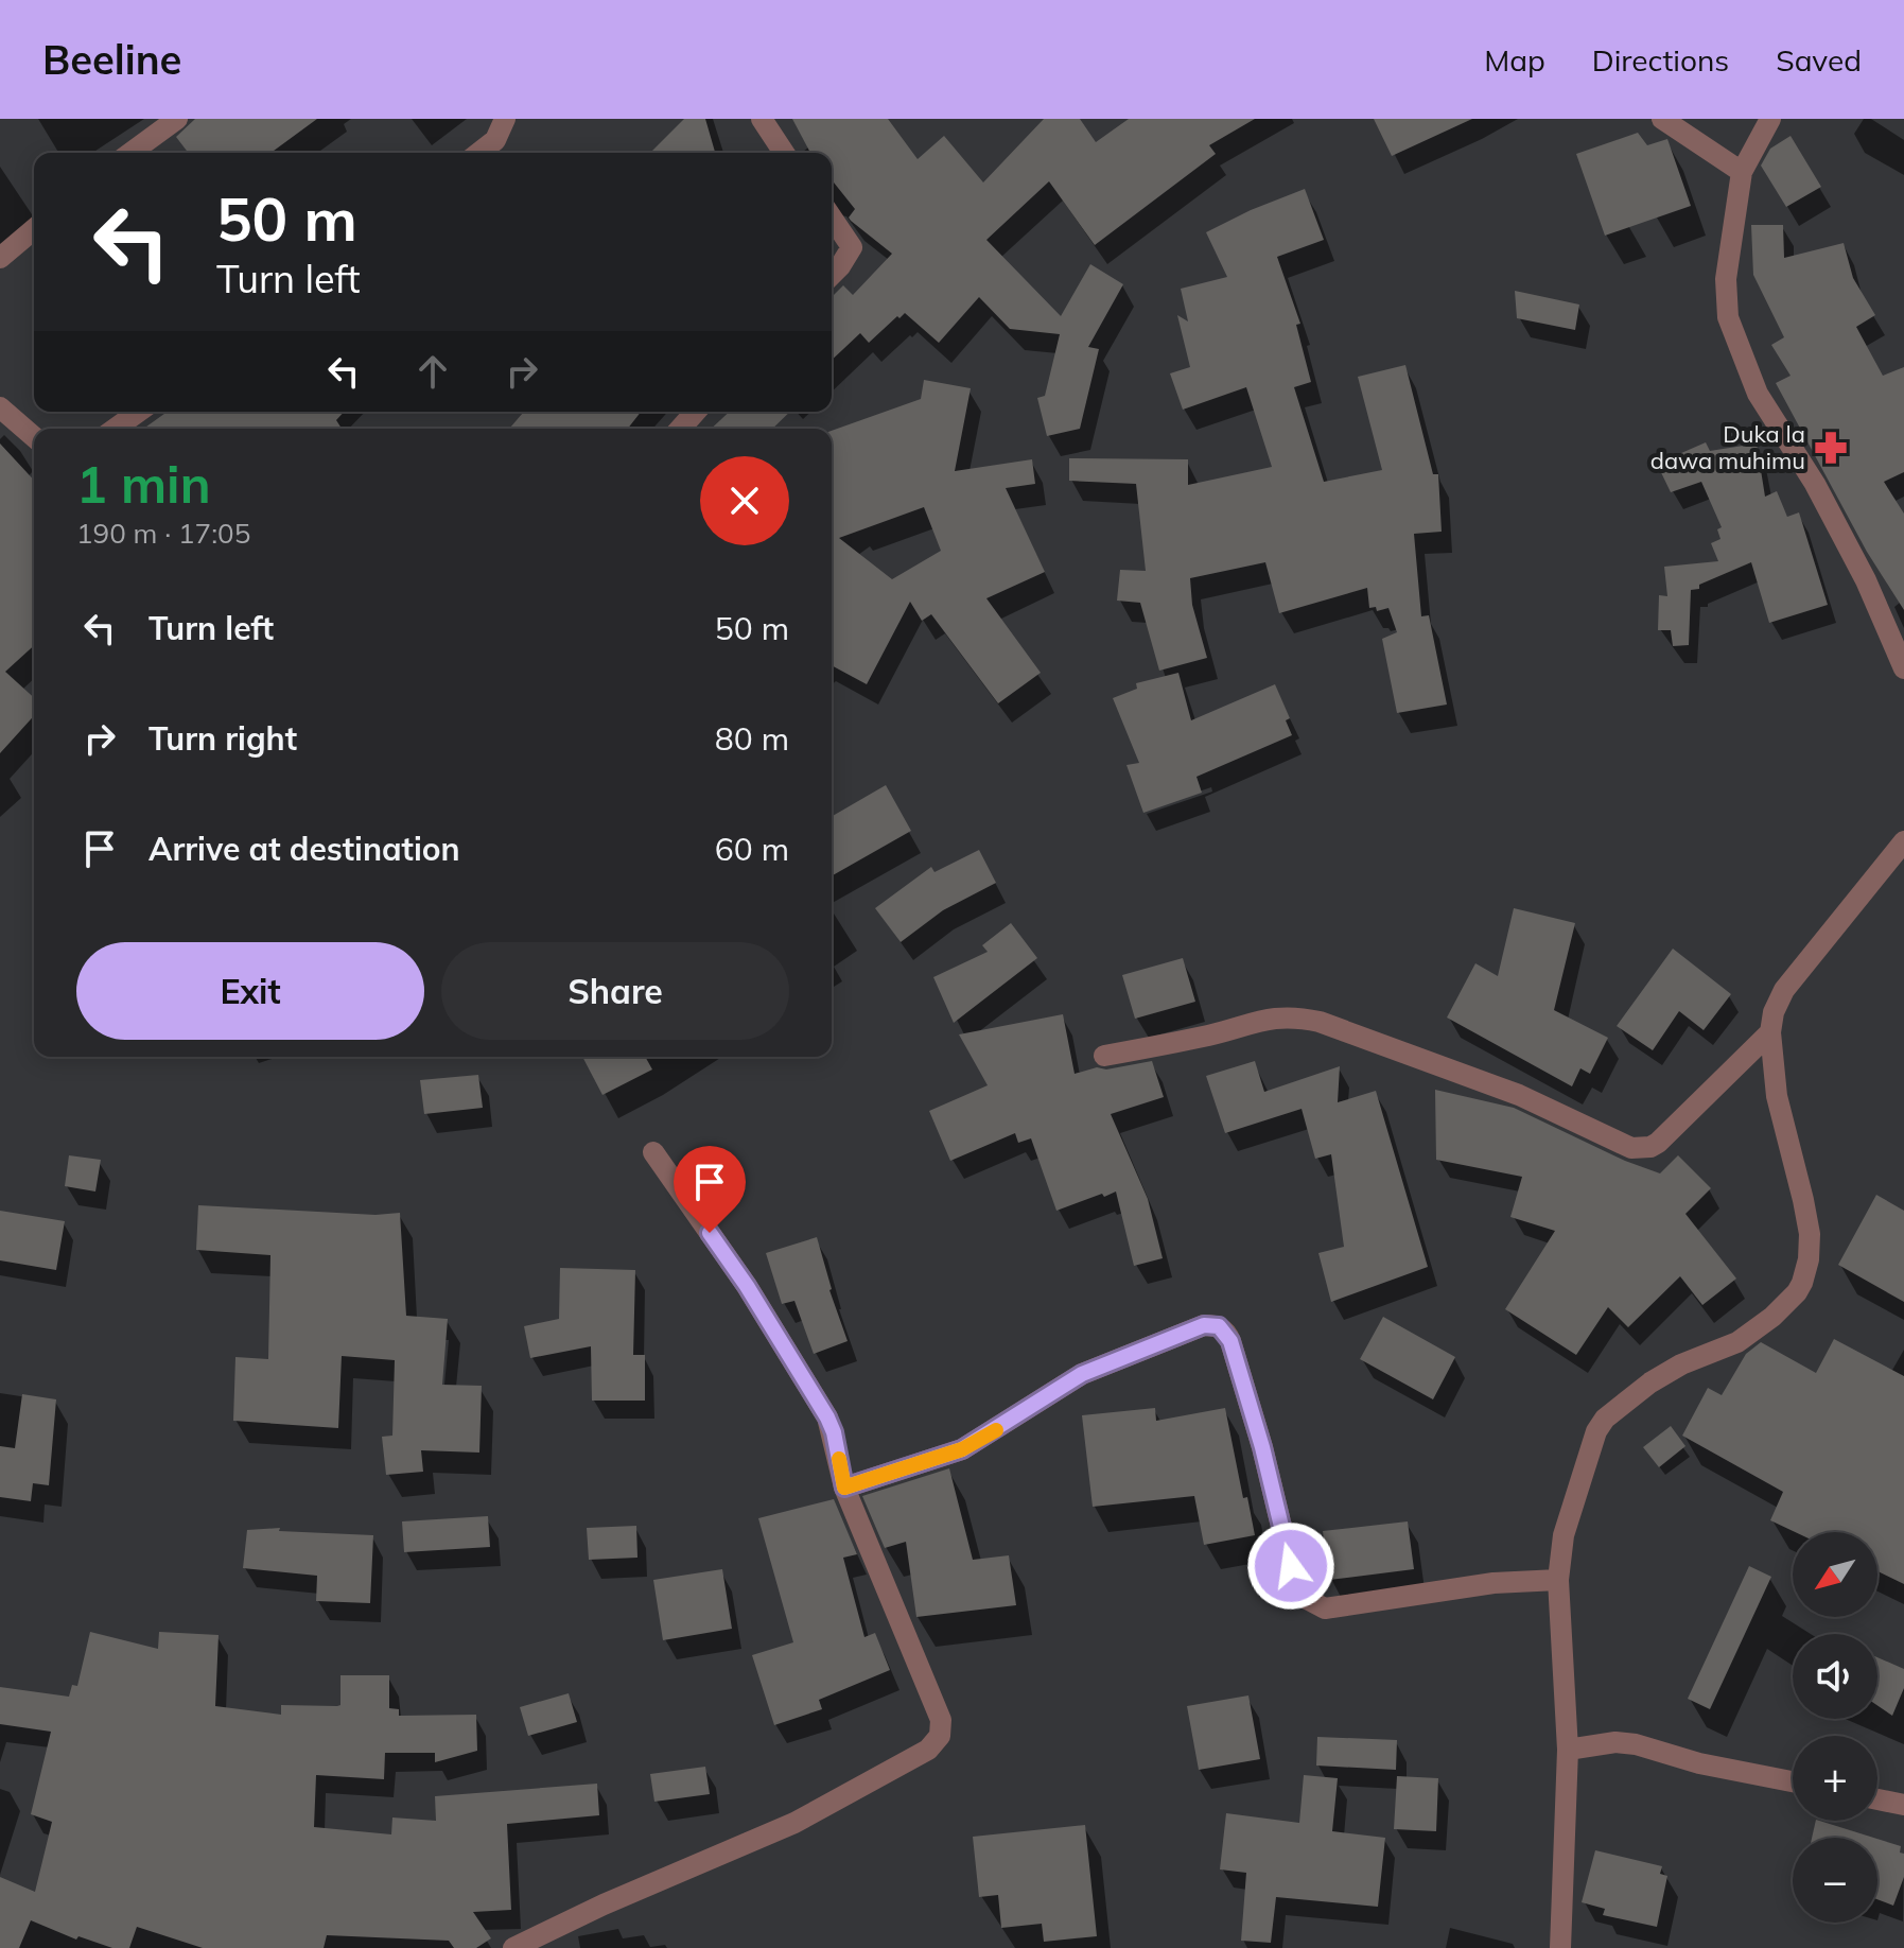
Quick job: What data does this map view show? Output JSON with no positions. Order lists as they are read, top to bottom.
{
  "places": {
    "pharmacy": ["Duka la dawa muhimu"]
  },
  "north": "bottom left",
  "page": {
    "header": "Beeline",
    "nav": ["Map", "Directions", "Saved"],
    "turn": ["50 m", "Turn left"],
    "heading": ["1 min", "190 m · 17:05"],
    "list": [
      {
        "name": "Turn left",
        "value": "50 m"
      },
      {
        "name": "Turn right",
        "value": "80 m"
      },
      {
        "name": "Arrive at destination",
        "value": "60 m"
      }
    ],
    "buttons": ["Exit", "Share"],
    "map_buttons": ["+", "−"]
  }
}
